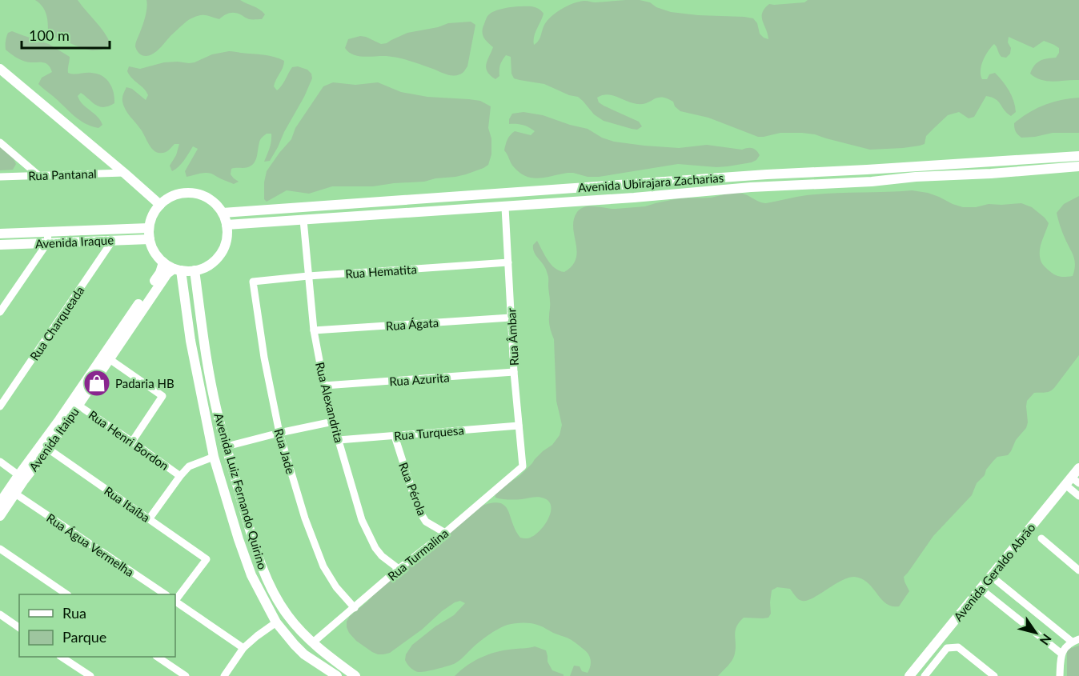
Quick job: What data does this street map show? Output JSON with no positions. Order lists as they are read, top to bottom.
{
  "streets": {
    "main road": [
      "Avenida Ubirajara Zacharias",
      "Avenida Iraque",
      "Avenida Itaipu",
      "Avenida Luiz Fernando Quirino",
      "Avenida Geraldo Abrão"
    ],
    "street": [
      "Rua Pantanal",
      "Rua Hematita",
      "Rua Charqueada",
      "Rua Ágata",
      "Rua Âmbar",
      "Rua Azurita",
      "Rua Alexandrita",
      "Rua Turquesa",
      "Rua Henri Bordon",
      "Rua Jade",
      "Rua Pérola",
      "Rua Itaíba",
      "Rua Água Vermelha",
      "Rua Turmalina"
    ]
  },
  "crossings": [
    ["Avenida Ubirajara Zacharias", "Avenida Iraque"],
    ["Avenida Ubirajara Zacharias", "Rua Âmbar"],
    ["Avenida Ubirajara Zacharias", "Rua Alexandrita"],
    ["Avenida Ubirajara Zacharias", "Avenida Itaipu"],
    ["Avenida Ubirajara Zacharias", "Avenida Luiz Fernando Quirino"],
    ["Avenida Iraque", "Rua Charqueada"],
    ["Avenida Iraque", "Avenida Itaipu"],
    ["Avenida Iraque", "Avenida Luiz Fernando Quirino"],
    ["Rua Hematita", "Rua Âmbar"],
    ["Rua Hematita", "Rua Alexandrita"],
    ["Rua Hematita", "Rua Jade"],
    ["Rua Ágata", "Rua Âmbar"],
    ["Rua Ágata", "Rua Alexandrita"],
    ["Rua Âmbar", "Rua Azurita"],
    ["Rua Âmbar", "Rua Turquesa"],
    ["Rua Âmbar", "Rua Turmalina"],
    ["Rua Azurita", "Rua Alexandrita"],
    ["Rua Alexandrita", "Rua Turquesa"],
    ["Rua Alexandrita", "Rua Turmalina"],
    ["Rua Turquesa", "Rua Pérola"],
    ["Avenida Itaipu", "Rua Henri Bordon"],
    ["Avenida Itaipu", "Avenida Luiz Fernando Quirino"],
    ["Avenida Itaipu", "Rua Itaíba"],
    ["Avenida Itaipu", "Rua Água Vermelha"],
    ["Rua Jade", "Rua Turmalina"],
    ["Rua Pérola", "Rua Turmalina"],
    ["Avenida Luiz Fernando Quirino", "Rua Turmalina"]
  ],
  "places": {
    "shop": ["Padaria HB"]
  },
  "legend": ["Rua", "Parque"],
  "scale_bar": "100 m",
  "north": "bottom right"
}
